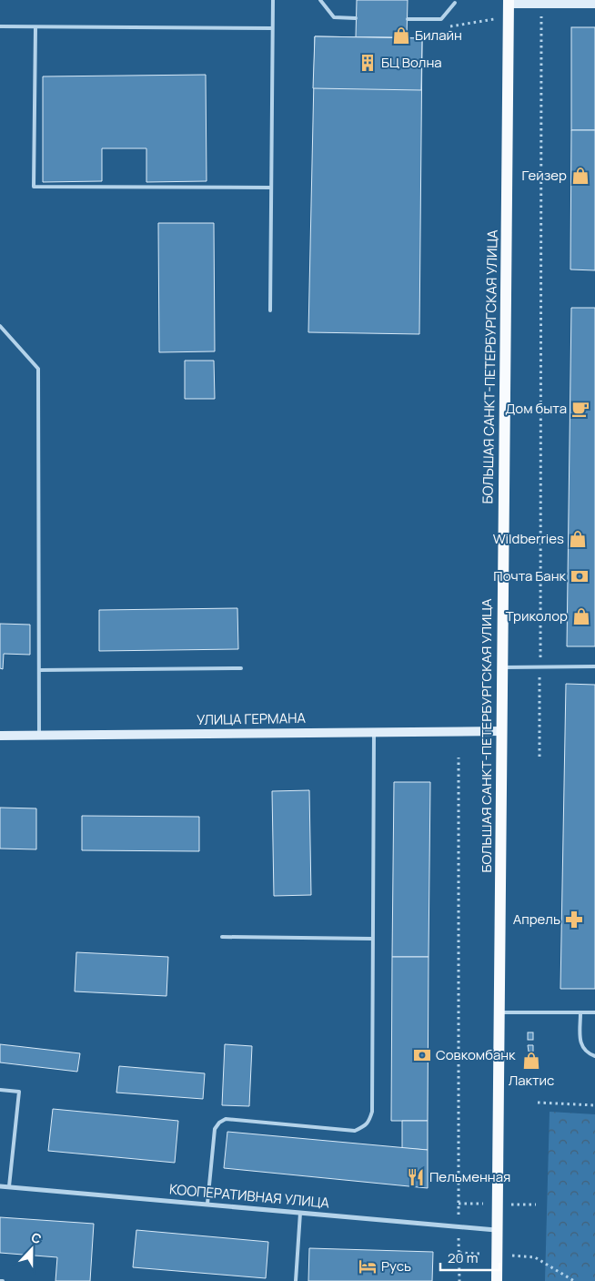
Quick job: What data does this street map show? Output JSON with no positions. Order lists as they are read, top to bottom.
{
  "streets": {
    "main road": ["БОЛЬШАЯ САНКТ-ПЕТЕРБУРГСКАЯ УЛИЦА", "УЛИЦА ГЕРМАНА"],
    "street": ["КООПЕРАТИВНАЯ УЛИЦА"]
  },
  "crossings": [
    ["БОЛЬШАЯ САНКТ-ПЕТЕРБУРГСКАЯ УЛИЦА", "УЛИЦА ГЕРМАНА"],
    ["БОЛЬШАЯ САНКТ-ПЕТЕРБУРГСКАЯ УЛИЦА", "КООПЕРАТИВНАЯ УЛИЦА"]
  ],
  "places": {
    "shop": [
      "Билайн",
      "Гейзер",
      "Wildberries",
      "Триколор",
      "Лактис"
    ],
    "building": ["БЦ Волна"],
    "cafe": ["Дом быта"],
    "bank": ["Почта Банк", "Совкомбанк"],
    "pharmacy": ["Апрель"],
    "restaurant": ["Пельменная"],
    "hotel": ["Русь"]
  },
  "scale_bar": "20 m",
  "north": "top"
}
